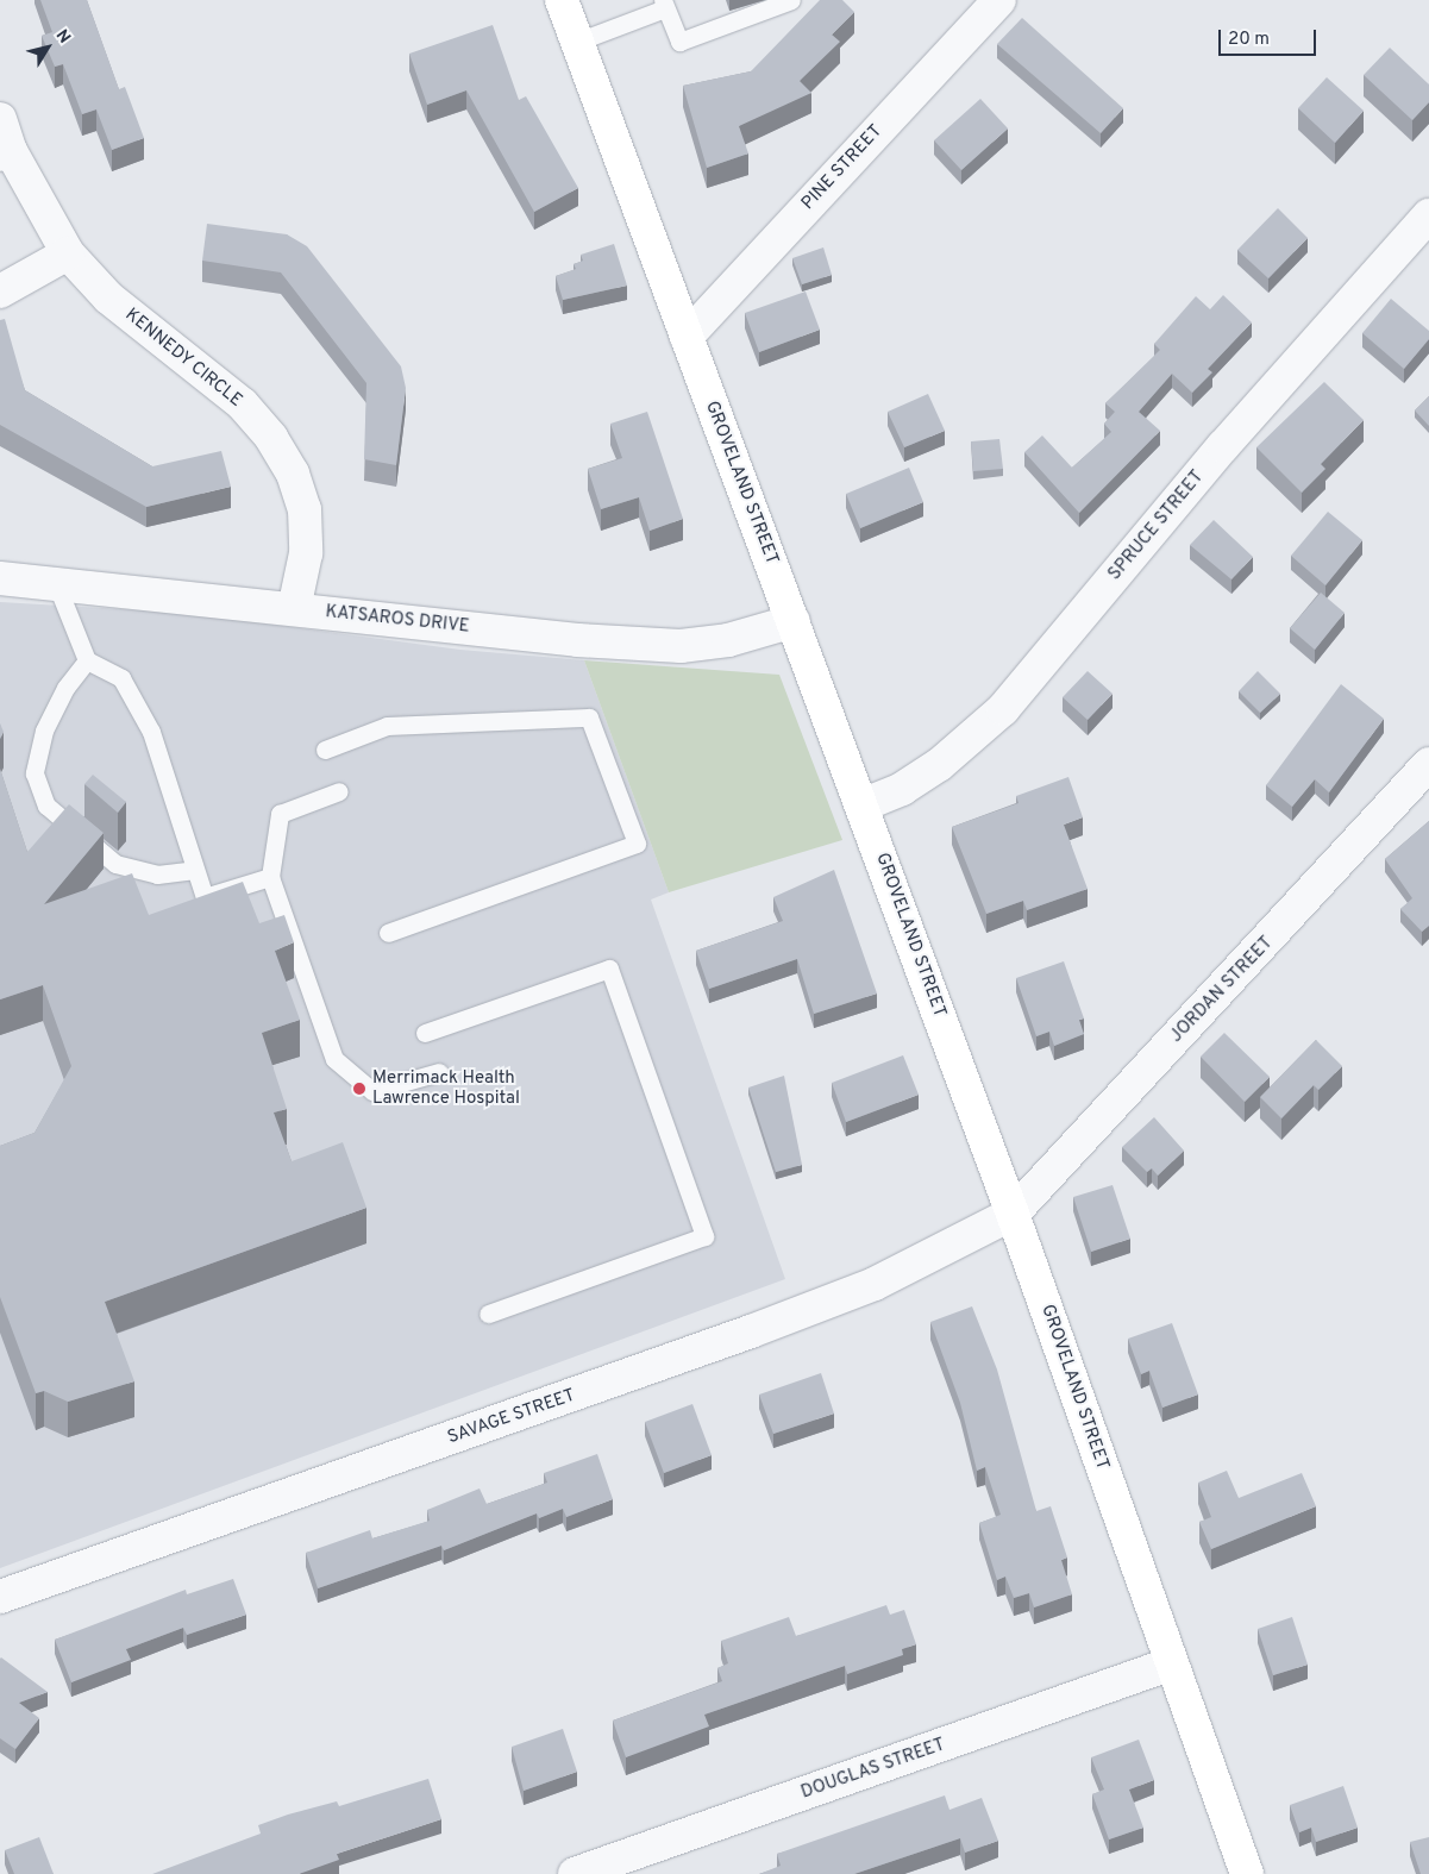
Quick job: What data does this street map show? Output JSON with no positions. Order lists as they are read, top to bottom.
{
  "streets": {
    "main road": ["GROVELAND STREET"],
    "street": [
      "PINE STREET",
      "KENNEDY CIRCLE",
      "SPRUCE STREET",
      "KATSAROS DRIVE",
      "JORDAN STREET",
      "SAVAGE STREET",
      "DOUGLAS STREET"
    ]
  },
  "crossings": [
    ["PINE STREET", "GROVELAND STREET"],
    ["KENNEDY CIRCLE", "KATSAROS DRIVE"],
    ["GROVELAND STREET", "SPRUCE STREET"],
    ["GROVELAND STREET", "KATSAROS DRIVE"],
    ["GROVELAND STREET", "JORDAN STREET"],
    ["GROVELAND STREET", "SAVAGE STREET"],
    ["GROVELAND STREET", "DOUGLAS STREET"],
    ["JORDAN STREET", "SAVAGE STREET"]
  ],
  "places": ["Merrimack Health Lawrence Hospital"],
  "scale_bar": "20 m",
  "north": "top right"
}
